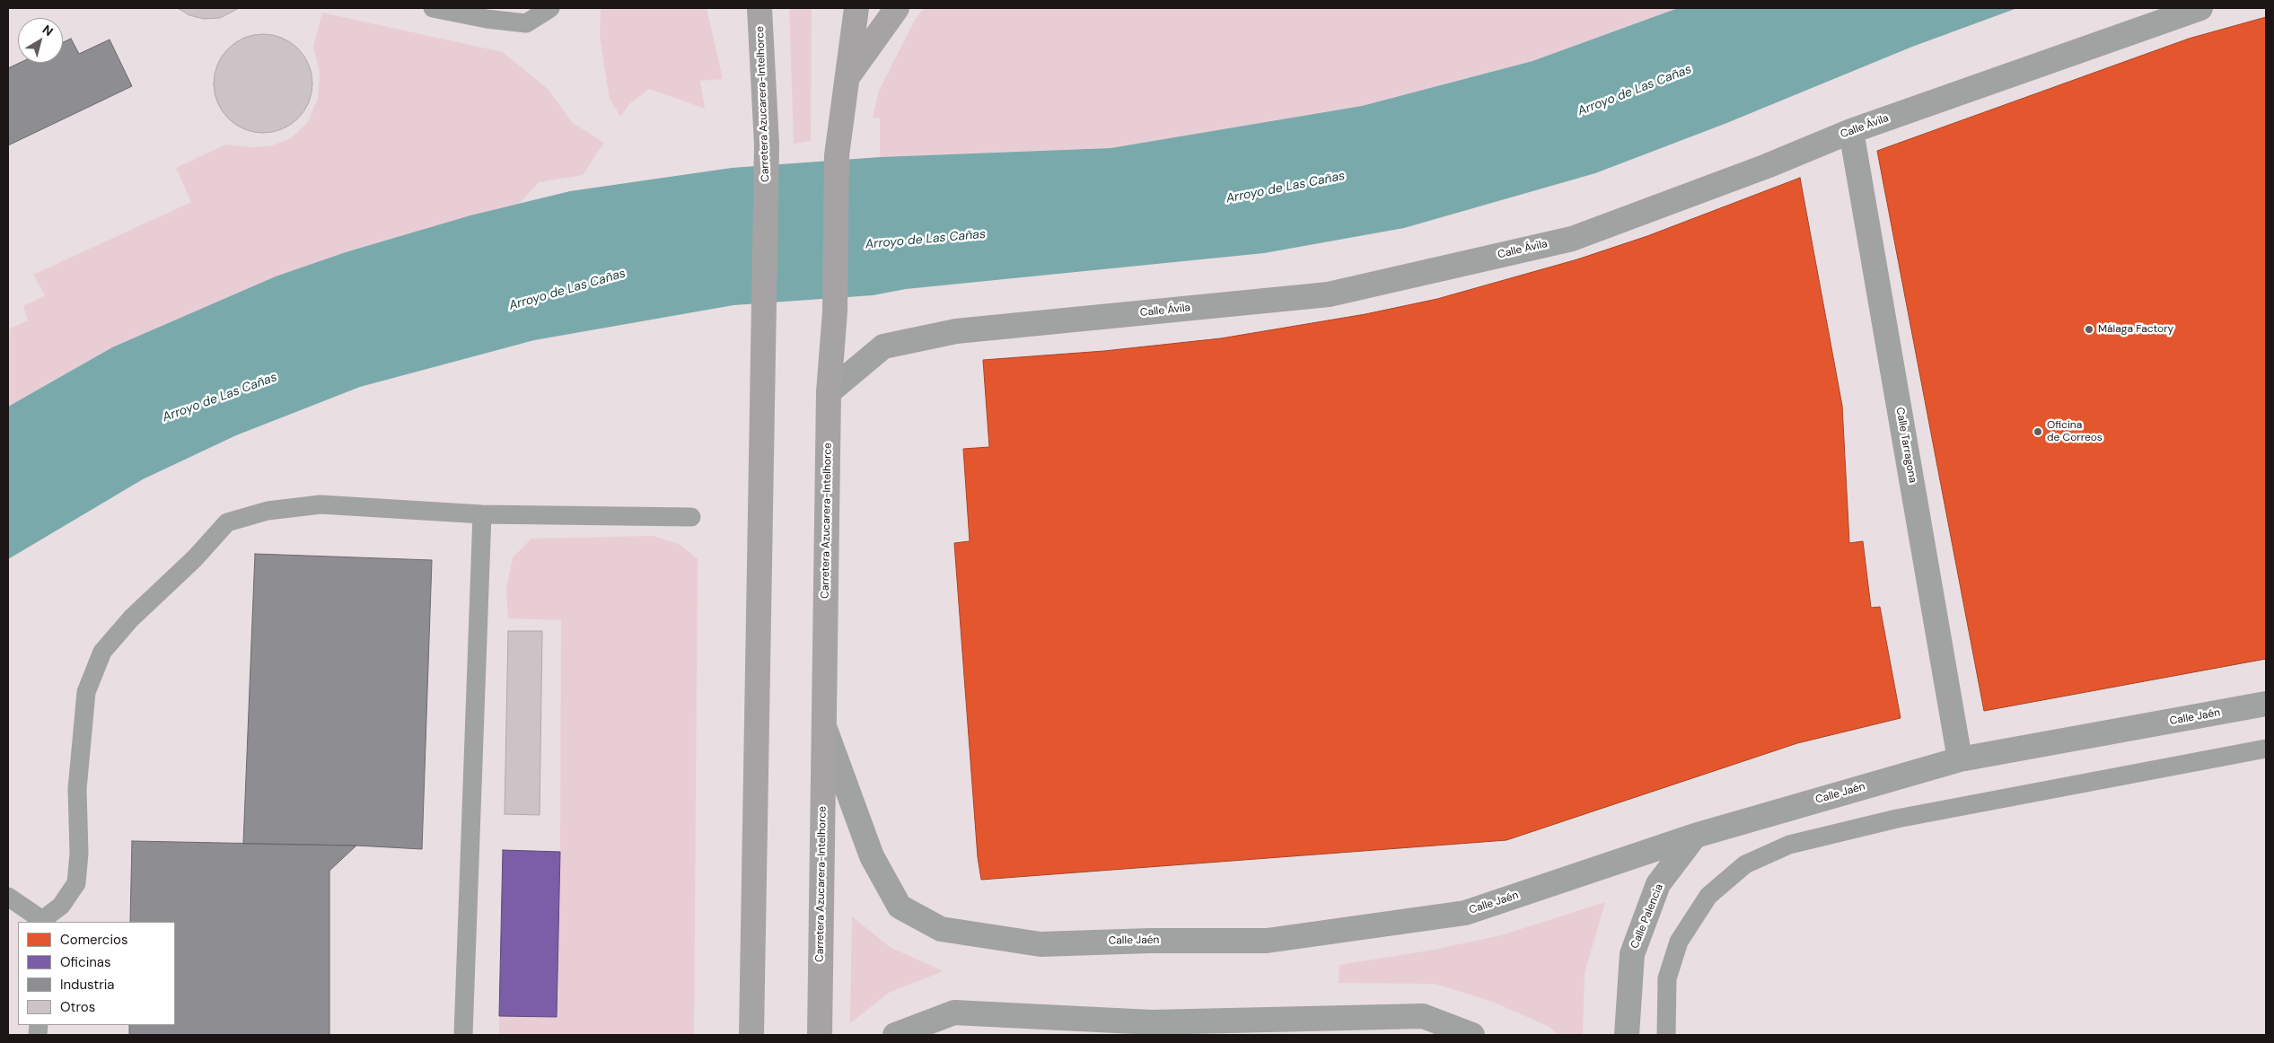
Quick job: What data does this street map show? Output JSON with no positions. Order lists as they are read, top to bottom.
{
  "streets": {
    "main road": ["Carretera Azucarera-Intelhorce"],
    "street": [
      "Calle Ávila",
      "Calle Tarragona",
      "Calle Jaén",
      "Calle Palencia"
    ]
  },
  "crossings": [
    ["Carretera Azucarera-Intelhorce", "Calle Ávila"],
    ["Carretera Azucarera-Intelhorce", "Calle Jaén"],
    ["Calle Ávila", "Calle Tarragona"],
    ["Calle Tarragona", "Calle Jaén"],
    ["Calle Jaén", "Calle Palencia"]
  ],
  "water": ["Arroyo de Las Cañas"],
  "places": ["Málaga Factory", "Oficina de Correos"],
  "legend": [
    "Comercios",
    "Oficinas",
    "Industria",
    "Otros"
  ],
  "north": "top right"
}
